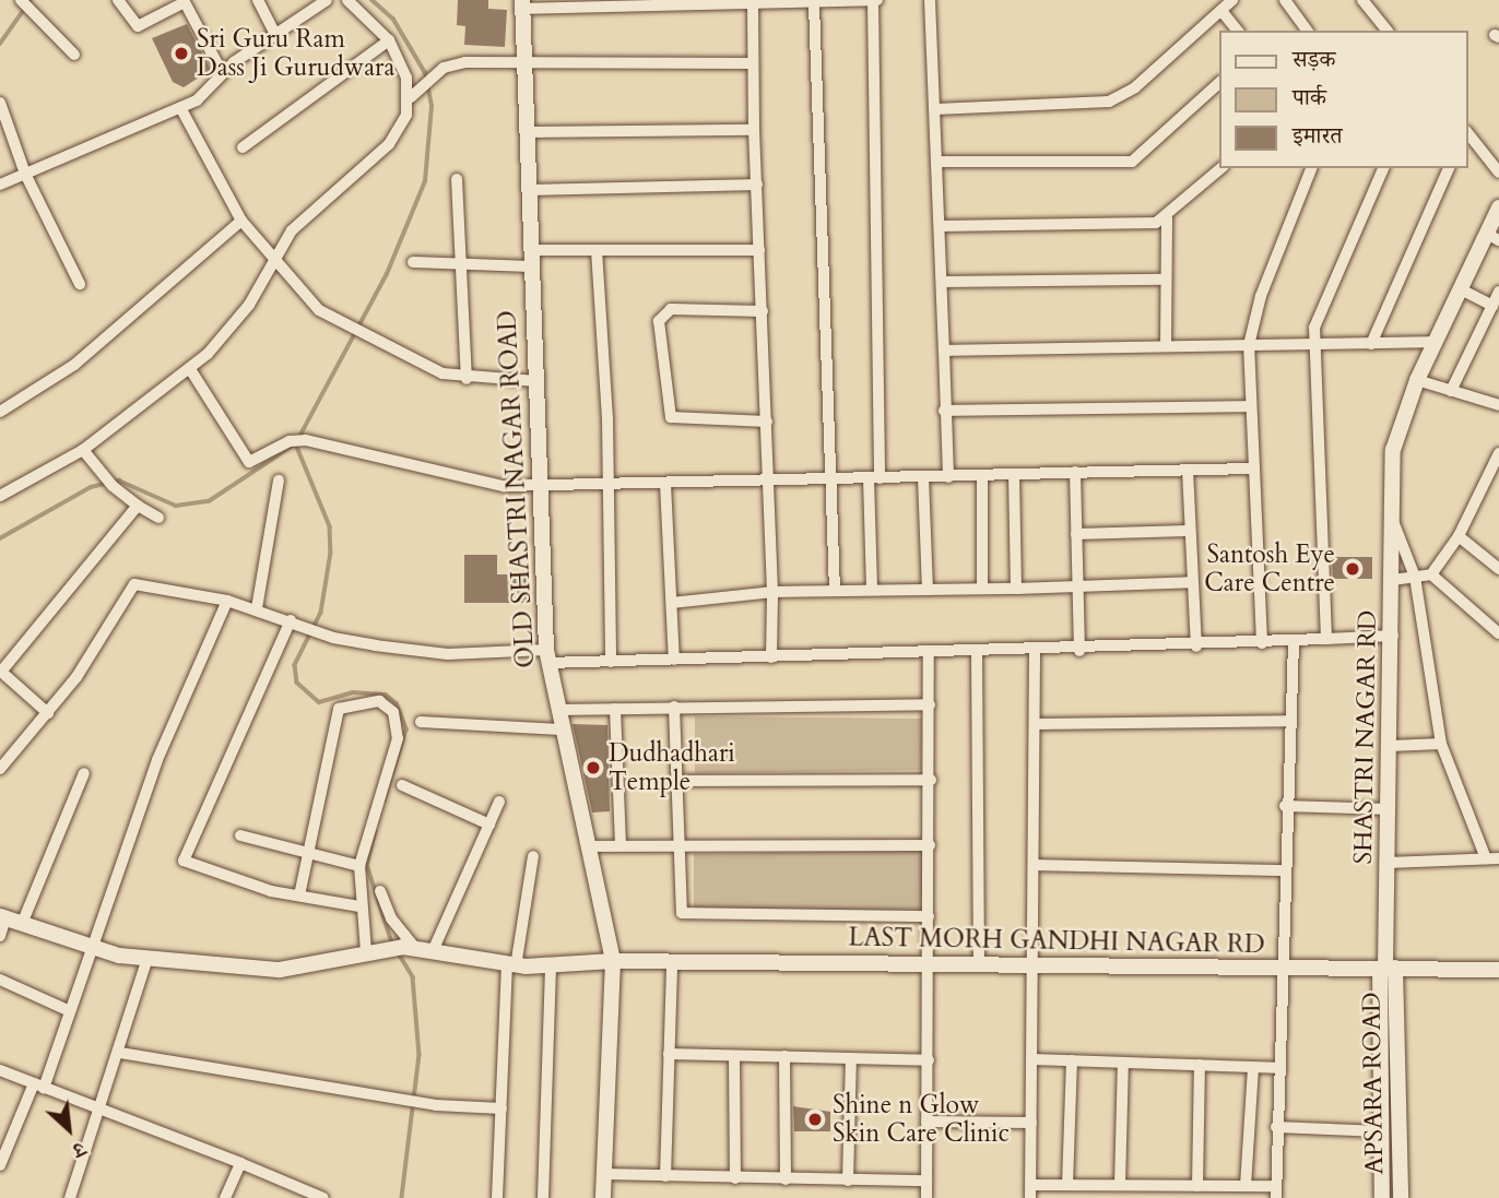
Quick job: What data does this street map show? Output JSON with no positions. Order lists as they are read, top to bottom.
{
  "streets": {
    "street": [
      "OLD SHASTRI NAGAR ROAD",
      "SHASTRI NAGAR RD",
      "LAST MORH GANDHI NAGAR RD",
      "APSARA ROAD"
    ]
  },
  "crossings": [
    ["OLD SHASTRI NAGAR ROAD", "LAST MORH GANDHI NAGAR RD"],
    ["SHASTRI NAGAR RD", "LAST MORH GANDHI NAGAR RD"],
    ["SHASTRI NAGAR RD", "APSARA ROAD"],
    ["LAST MORH GANDHI NAGAR RD", "APSARA ROAD"]
  ],
  "places": [
    "Sri Guru Ram Dass Ji Gurudwara",
    "Santosh Eye Care Centre",
    "Dudhadhari Temple",
    "Shine n Glow Skin Care Clinic"
  ],
  "legend": ["सड़क", "पार्क", "इमारत"],
  "north": "bottom right"
}
